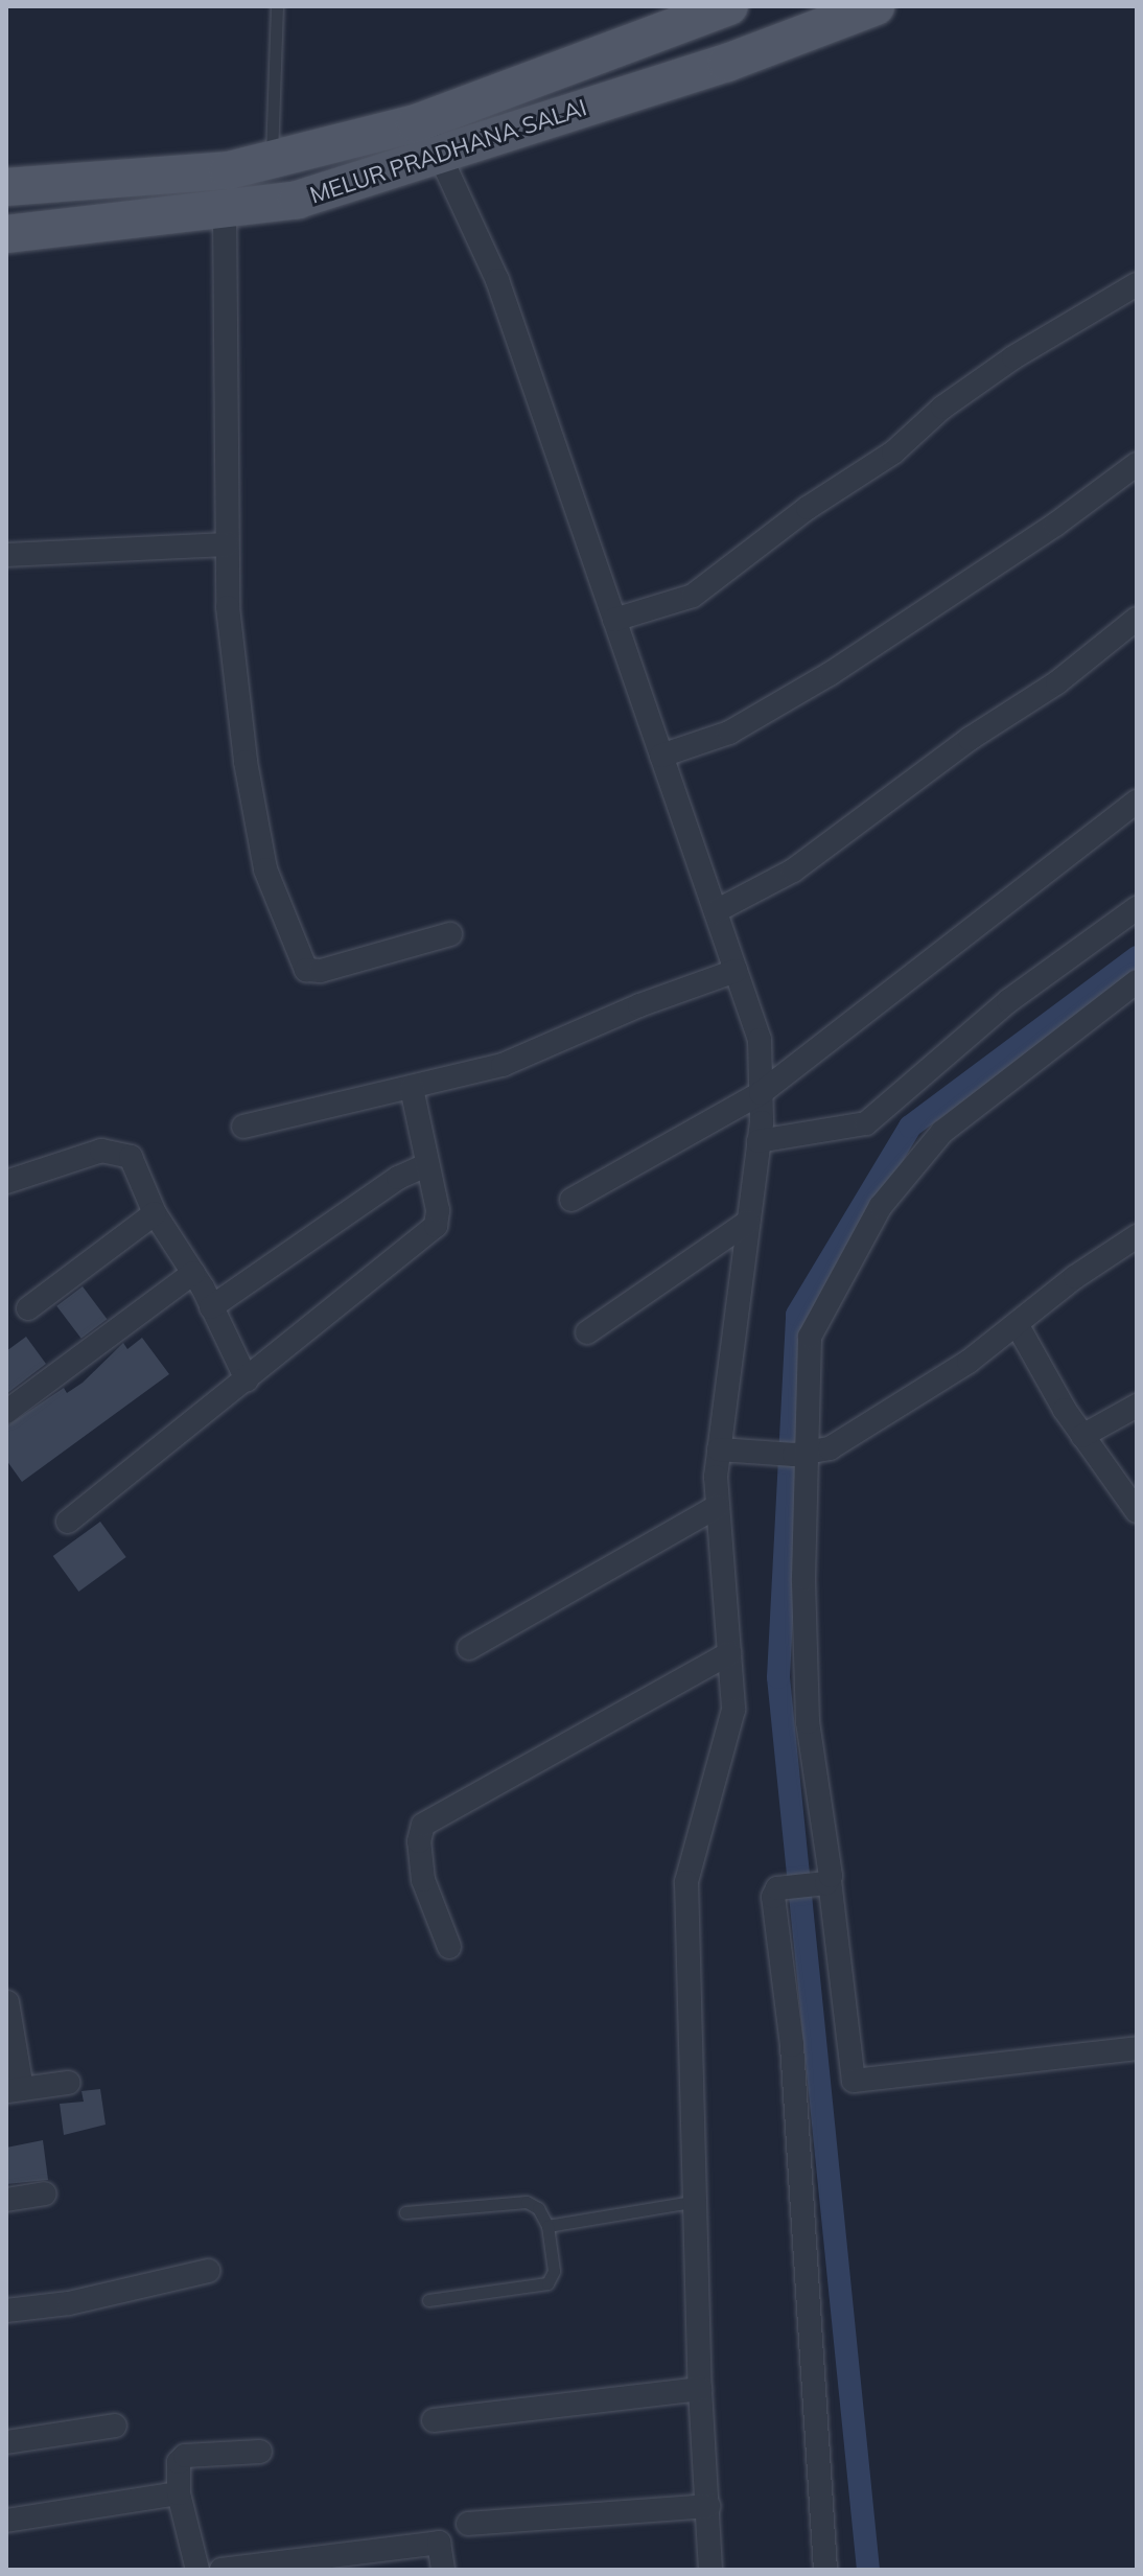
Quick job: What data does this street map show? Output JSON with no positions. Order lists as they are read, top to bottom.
{
  "streets": {
    "main road": ["MELUR PRADHANA SALAI"]
  }
}
